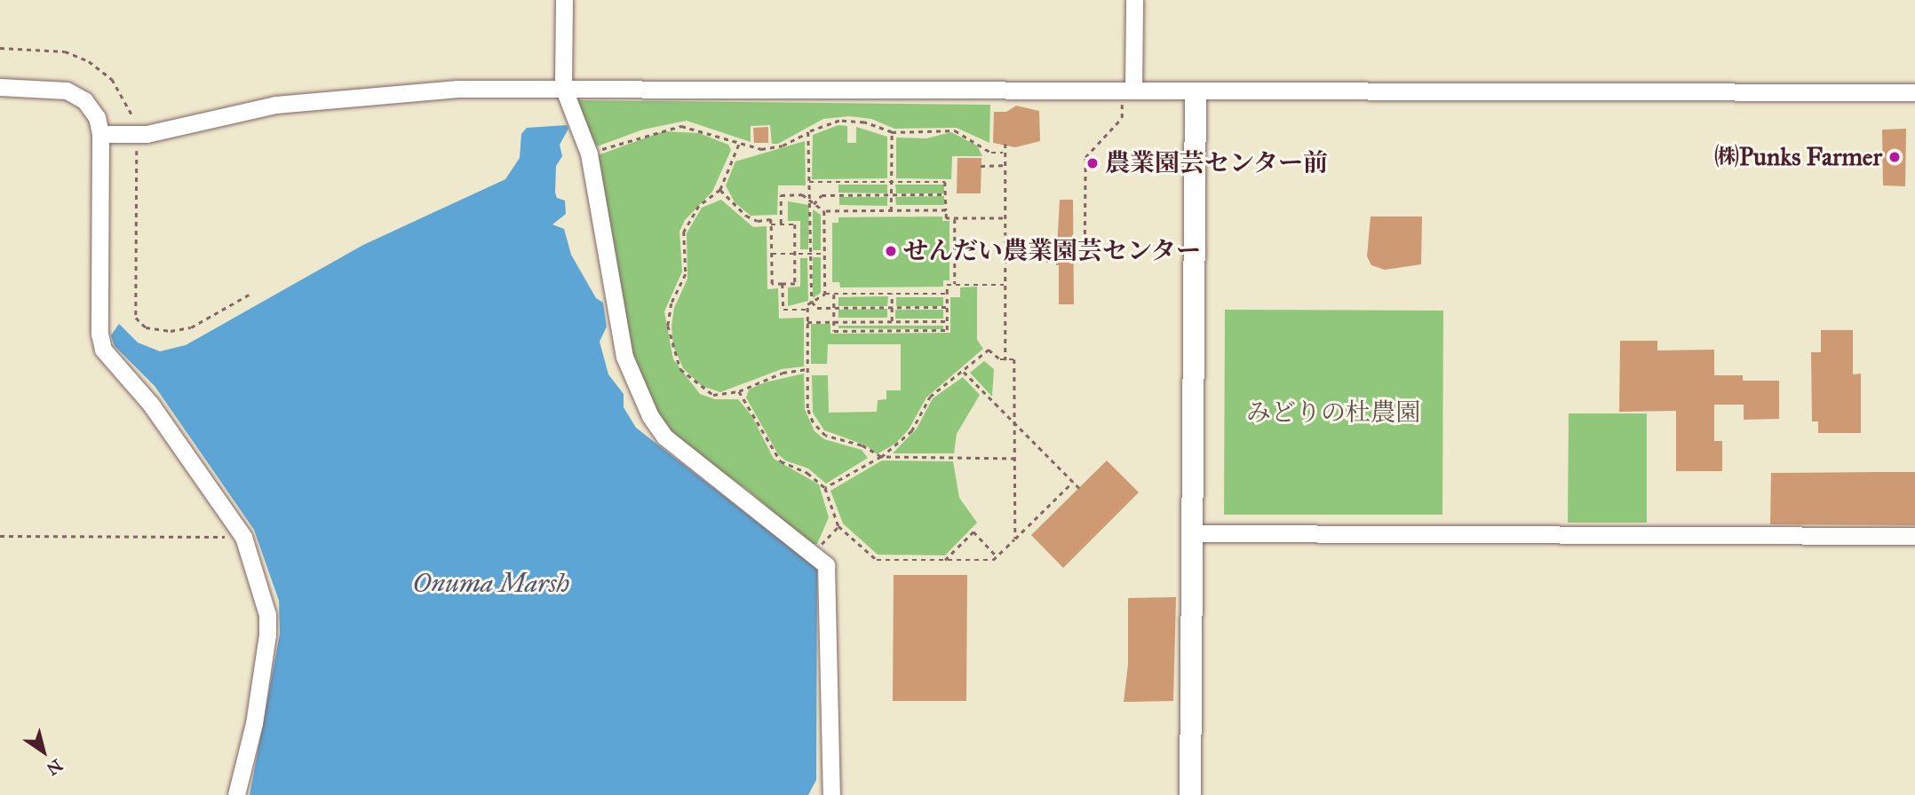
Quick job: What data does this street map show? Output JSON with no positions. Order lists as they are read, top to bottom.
{
  "water": ["Onuma Marsh"],
  "parks": ["みどりの杜農園"],
  "places": ["㈱Punks Farmer", "農業園芸センター前", "せんだい農業園芸センター"],
  "north": "bottom right"
}
